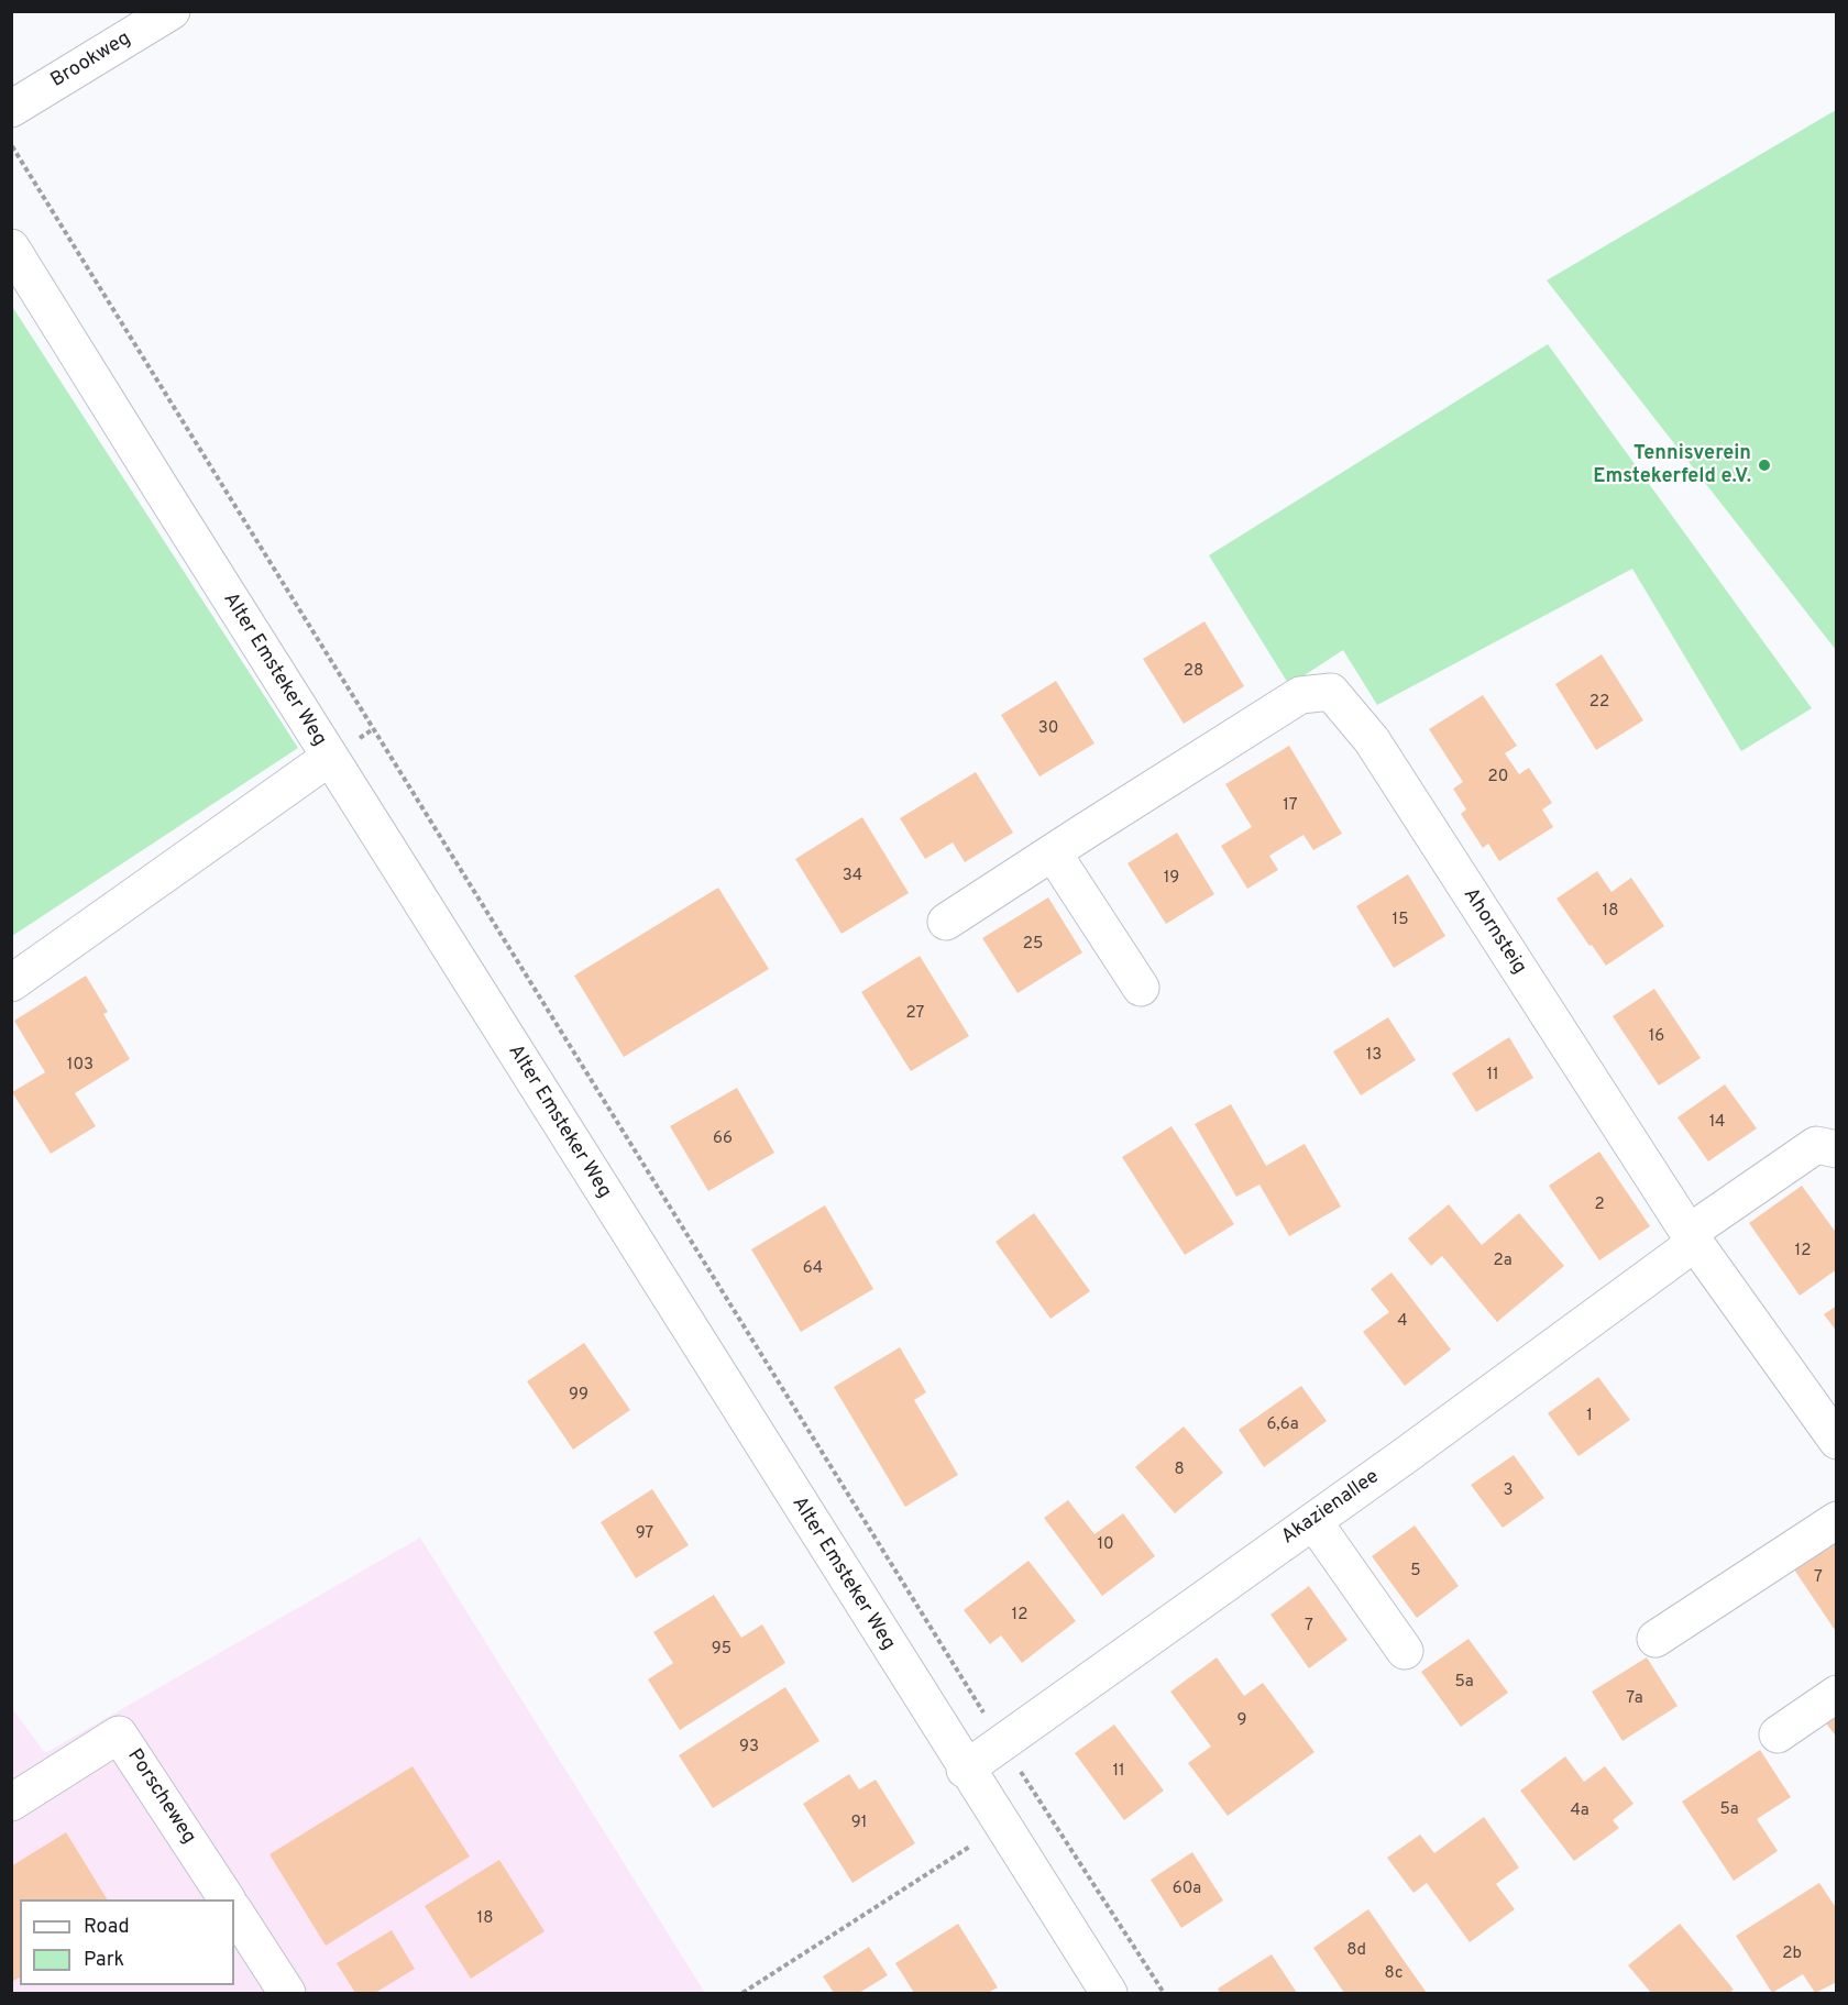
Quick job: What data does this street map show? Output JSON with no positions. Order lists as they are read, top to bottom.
{
  "streets": {
    "street": [
      "Brookweg",
      "Alter Emsteker Weg",
      "Ahornsteig",
      "Akazienallee",
      "Porscheweg"
    ]
  },
  "crossings": [
    ["Alter Emsteker Weg", "Akazienallee"],
    ["Ahornsteig", "Akazienallee"]
  ],
  "places": ["Tennisverein Emstekerfeld e.V."],
  "house_numbers": [
    "28",
    "22",
    "30",
    "20",
    "17",
    "34",
    "19",
    "18",
    "15",
    "25",
    "27",
    "16",
    "13",
    "103",
    "11",
    "14",
    "66",
    "2",
    "12",
    "2a",
    "64",
    "4",
    "99",
    "1",
    "6,6a",
    "8",
    "3",
    "97",
    "10",
    "5",
    "7",
    "12",
    "7",
    "95",
    "5a",
    "7a",
    "9",
    "93",
    "11",
    "5a",
    "4a",
    "91",
    "60a",
    "18",
    "8d",
    "2b",
    "8c"
  ],
  "legend": ["Road", "Park"]
}
